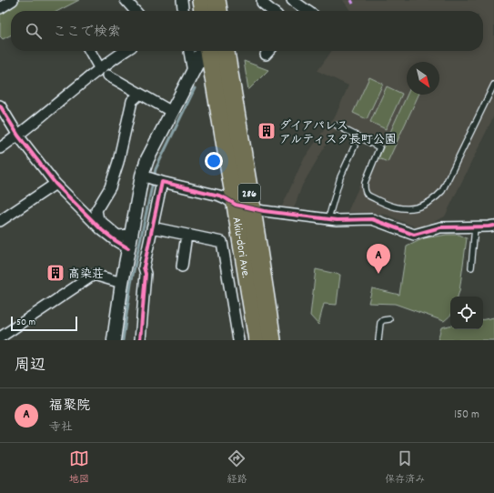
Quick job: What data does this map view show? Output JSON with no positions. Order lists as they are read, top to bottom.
{
  "streets": {
    "highway": ["286", "Akiu-dori Ave."]
  },
  "places": {
    "building": ["ダイアパレス アルティスタ長町公園", "高染荘"]
  },
  "scale_bar": "50 m",
  "north": "bottom right",
  "page": {
    "search": "ここで検索",
    "pins": "A",
    "scale": "50 m",
    "heading": "周辺",
    "list": [
      {
        "mark": "A",
        "name": "福聚院",
        "note": "寺社",
        "value": "150 m"
      }
    ],
    "nav": ["地図", "経路", "保存済み"]
  }
}
